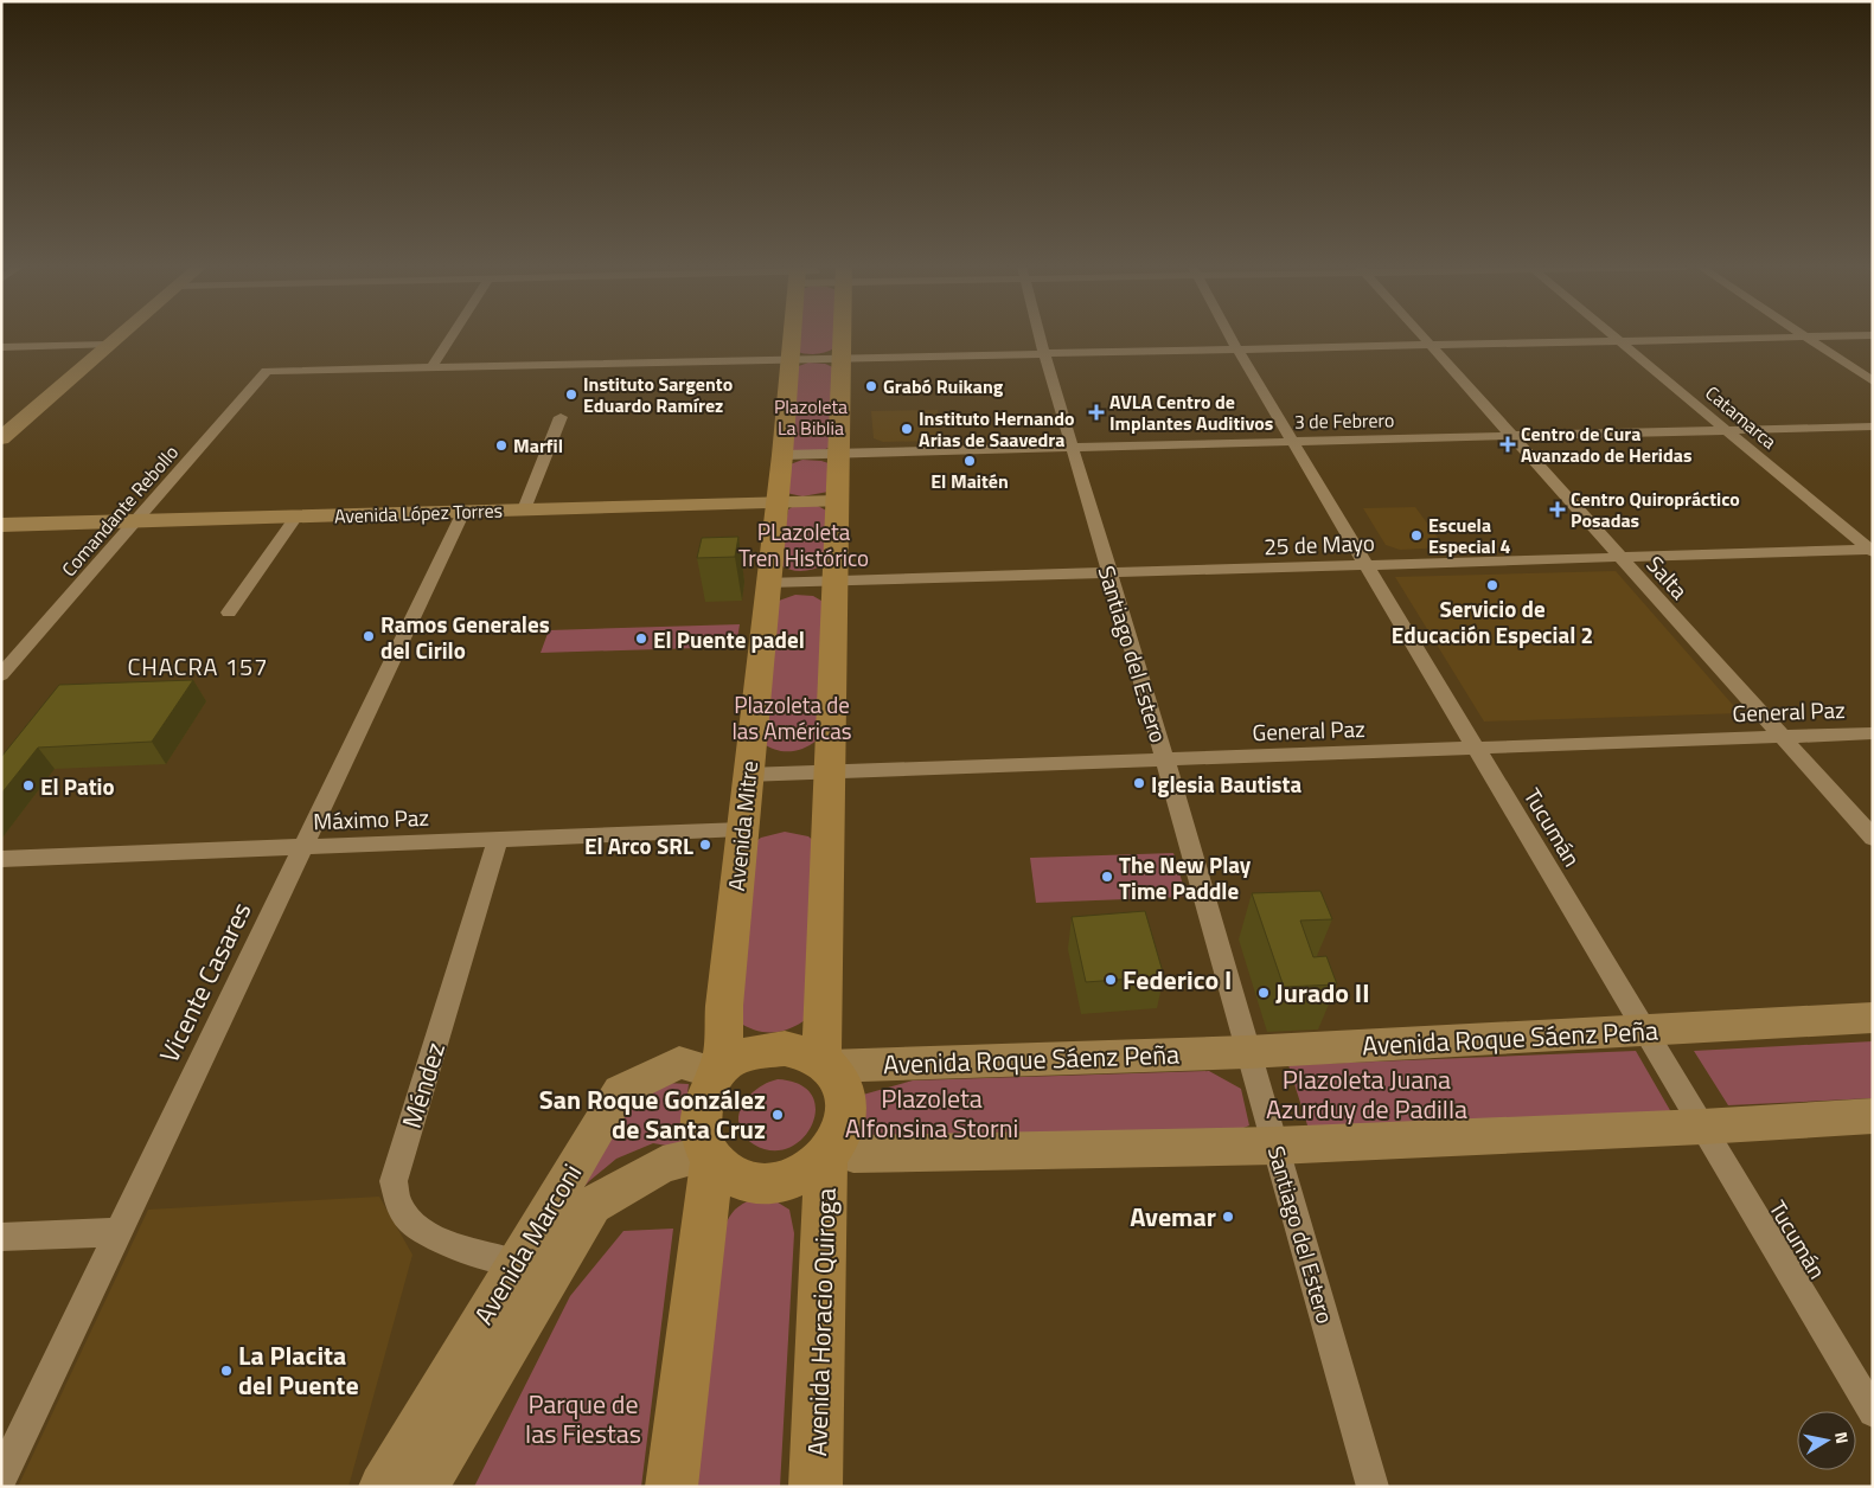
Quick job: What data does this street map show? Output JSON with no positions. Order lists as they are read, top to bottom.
{
  "streets": {
    "main road": [
      "Avenida López Torres",
      "Avenida Mitre",
      "Avenida Roque Sáenz Peña",
      "Avenida Marconi",
      "Avenida Horacio Quiroga"
    ],
    "street": [
      "Catamarca",
      "3 de Febrero",
      "Comandante Rebollo",
      "25 de Mayo",
      "Salta",
      "Santiago del Estero",
      "General Paz",
      "Máximo Paz",
      "Tucumán",
      "Vicente Casares",
      "Méndez"
    ]
  },
  "crossings": [
    ["Catamarca", "3 de Febrero"],
    ["Catamarca", "25 de Mayo"],
    ["3 de Febrero", "Salta"],
    ["3 de Febrero", "Santiago del Estero"],
    ["3 de Febrero", "Avenida Mitre"],
    ["3 de Febrero", "Tucumán"],
    ["Comandante Rebollo", "Avenida López Torres"],
    ["Avenida López Torres", "Avenida Mitre"],
    ["Avenida López Torres", "Vicente Casares"],
    ["25 de Mayo", "Salta"],
    ["25 de Mayo", "Santiago del Estero"],
    ["25 de Mayo", "Avenida Mitre"],
    ["25 de Mayo", "Tucumán"],
    ["Salta", "General Paz"],
    ["Santiago del Estero", "General Paz"],
    ["Santiago del Estero", "Avenida Roque Sáenz Peña"],
    ["General Paz", "Avenida Mitre"],
    ["General Paz", "Tucumán"],
    ["Máximo Paz", "Avenida Mitre"],
    ["Máximo Paz", "Vicente Casares"],
    ["Máximo Paz", "Méndez"],
    ["Avenida Mitre", "Avenida Roque Sáenz Peña"],
    ["Avenida Mitre", "Avenida Marconi"],
    ["Avenida Mitre", "Avenida Horacio Quiroga"],
    ["Tucumán", "Avenida Roque Sáenz Peña"],
    ["Avenida Roque Sáenz Peña", "Avenida Marconi"],
    ["Avenida Roque Sáenz Peña", "Avenida Horacio Quiroga"],
    ["Méndez", "Avenida Marconi"],
    ["Avenida Marconi", "Avenida Horacio Quiroga"]
  ],
  "districts": ["CHACRA 157"],
  "parks": [
    "Plazoleta La Biblia",
    "PLazoleta Tren Histórico",
    "Plazoleta de las Américas",
    "Plazoleta Juana Azurduy de Padilla",
    "Plazoleta Alfonsina Storni",
    "Parque de las Fiestas"
  ],
  "places": {
    "other": [
      "Grabó Ruikang",
      "Instituto Sargento Eduardo Ramírez",
      "Instituto Hernando Arias de Saavedra",
      "Marfil",
      "El Maitén",
      "Escuela Especial 4",
      "Servicio de Educación Especial 2",
      "Ramos Generales del Cirilo",
      "El Puente padel",
      "Iglesia Bautista",
      "El Patio",
      "El Arco SRL",
      "The New Play Time Paddle",
      "Federico I",
      "Jurado II",
      "San Roque González de Santa Cruz",
      "Avemar",
      "La Placita del Puente"
    ],
    "health": ["AVLA Centro de Implantes Auditivos", "Centro de Cura Avanzado de Heridas", "Centro Quiropráctico Posadas"]
  },
  "north": "right"
}
